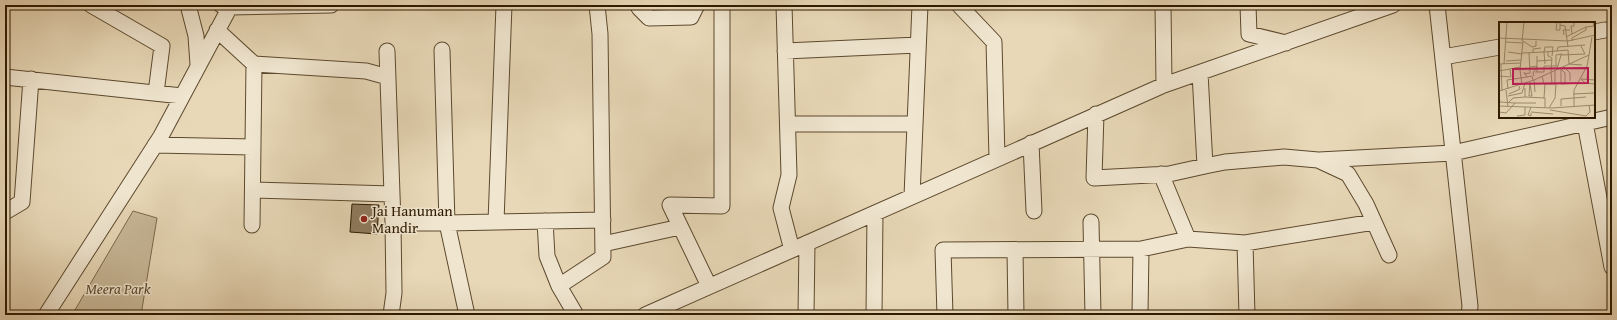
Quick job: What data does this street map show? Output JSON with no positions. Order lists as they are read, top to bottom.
{
  "parks": ["Meera Park"],
  "places": ["Jai Hanuman Mandir"]
}
